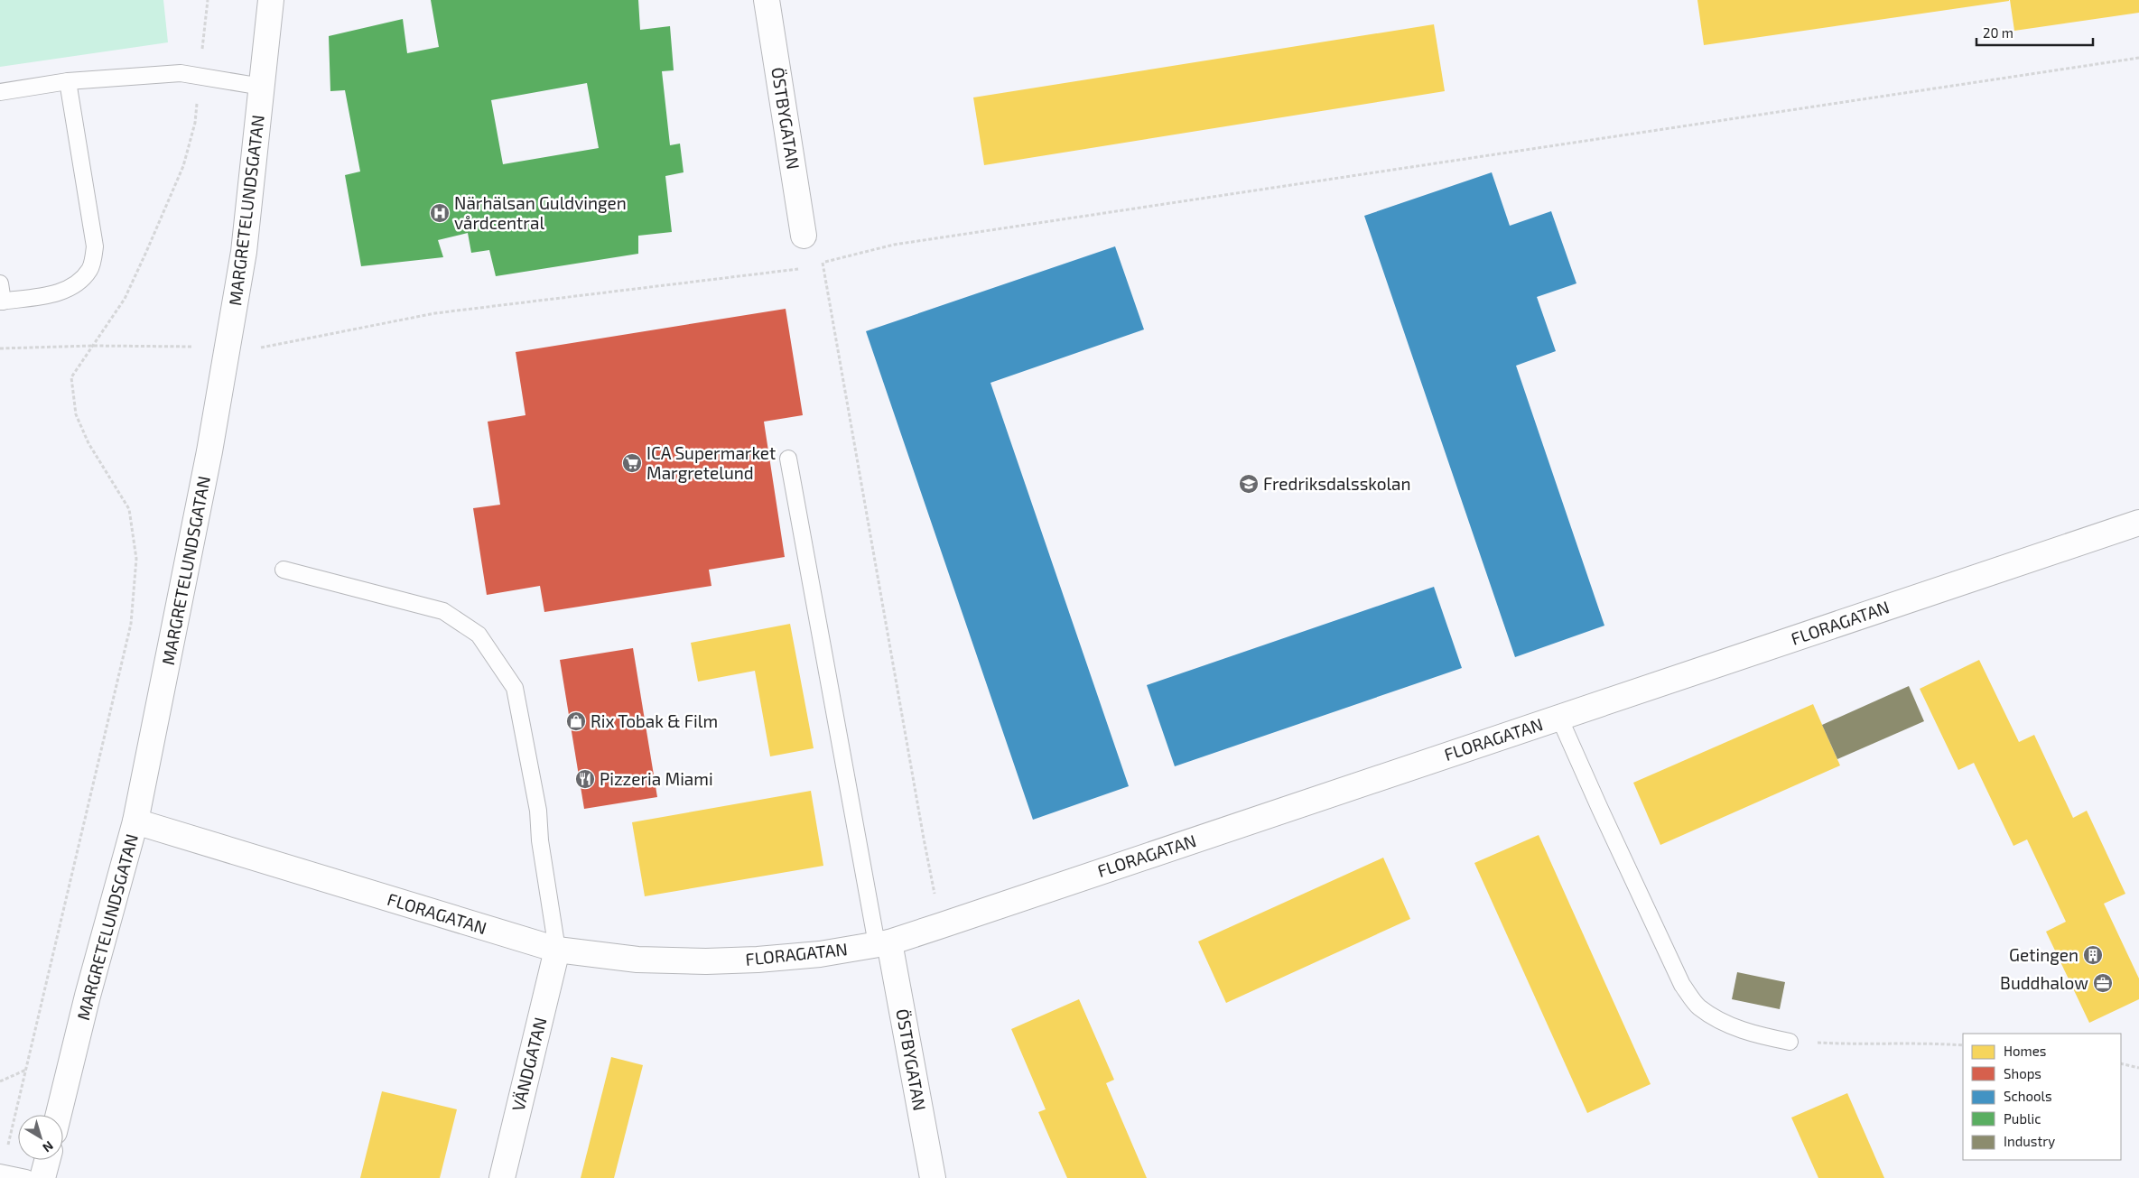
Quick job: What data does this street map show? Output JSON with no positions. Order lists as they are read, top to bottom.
{
  "streets": {
    "street": [
      "ÖSTBYGATAN",
      "MARGRETELUNDSGATAN",
      "FLORAGATAN",
      "VÄNDGATAN"
    ]
  },
  "crossings": [
    ["ÖSTBYGATAN", "FLORAGATAN"],
    ["MARGRETELUNDSGATAN", "FLORAGATAN"],
    ["FLORAGATAN", "VÄNDGATAN"]
  ],
  "places": {
    "hospital": ["Närhälsan Guldvingen vårdcentral"],
    "supermarket": ["ICA Supermarket Margretelund"],
    "school or university": ["Fredriksdalsskolan"],
    "shop": ["Rix Tobak & Film"],
    "restaurant": ["Pizzeria Miami"],
    "building": ["Getingen"],
    "office": ["Buddhalow"]
  },
  "legend": [
    "Homes",
    "Shops",
    "Schools",
    "Public",
    "Industry"
  ],
  "scale_bar": "20 m",
  "north": "bottom right"
}
